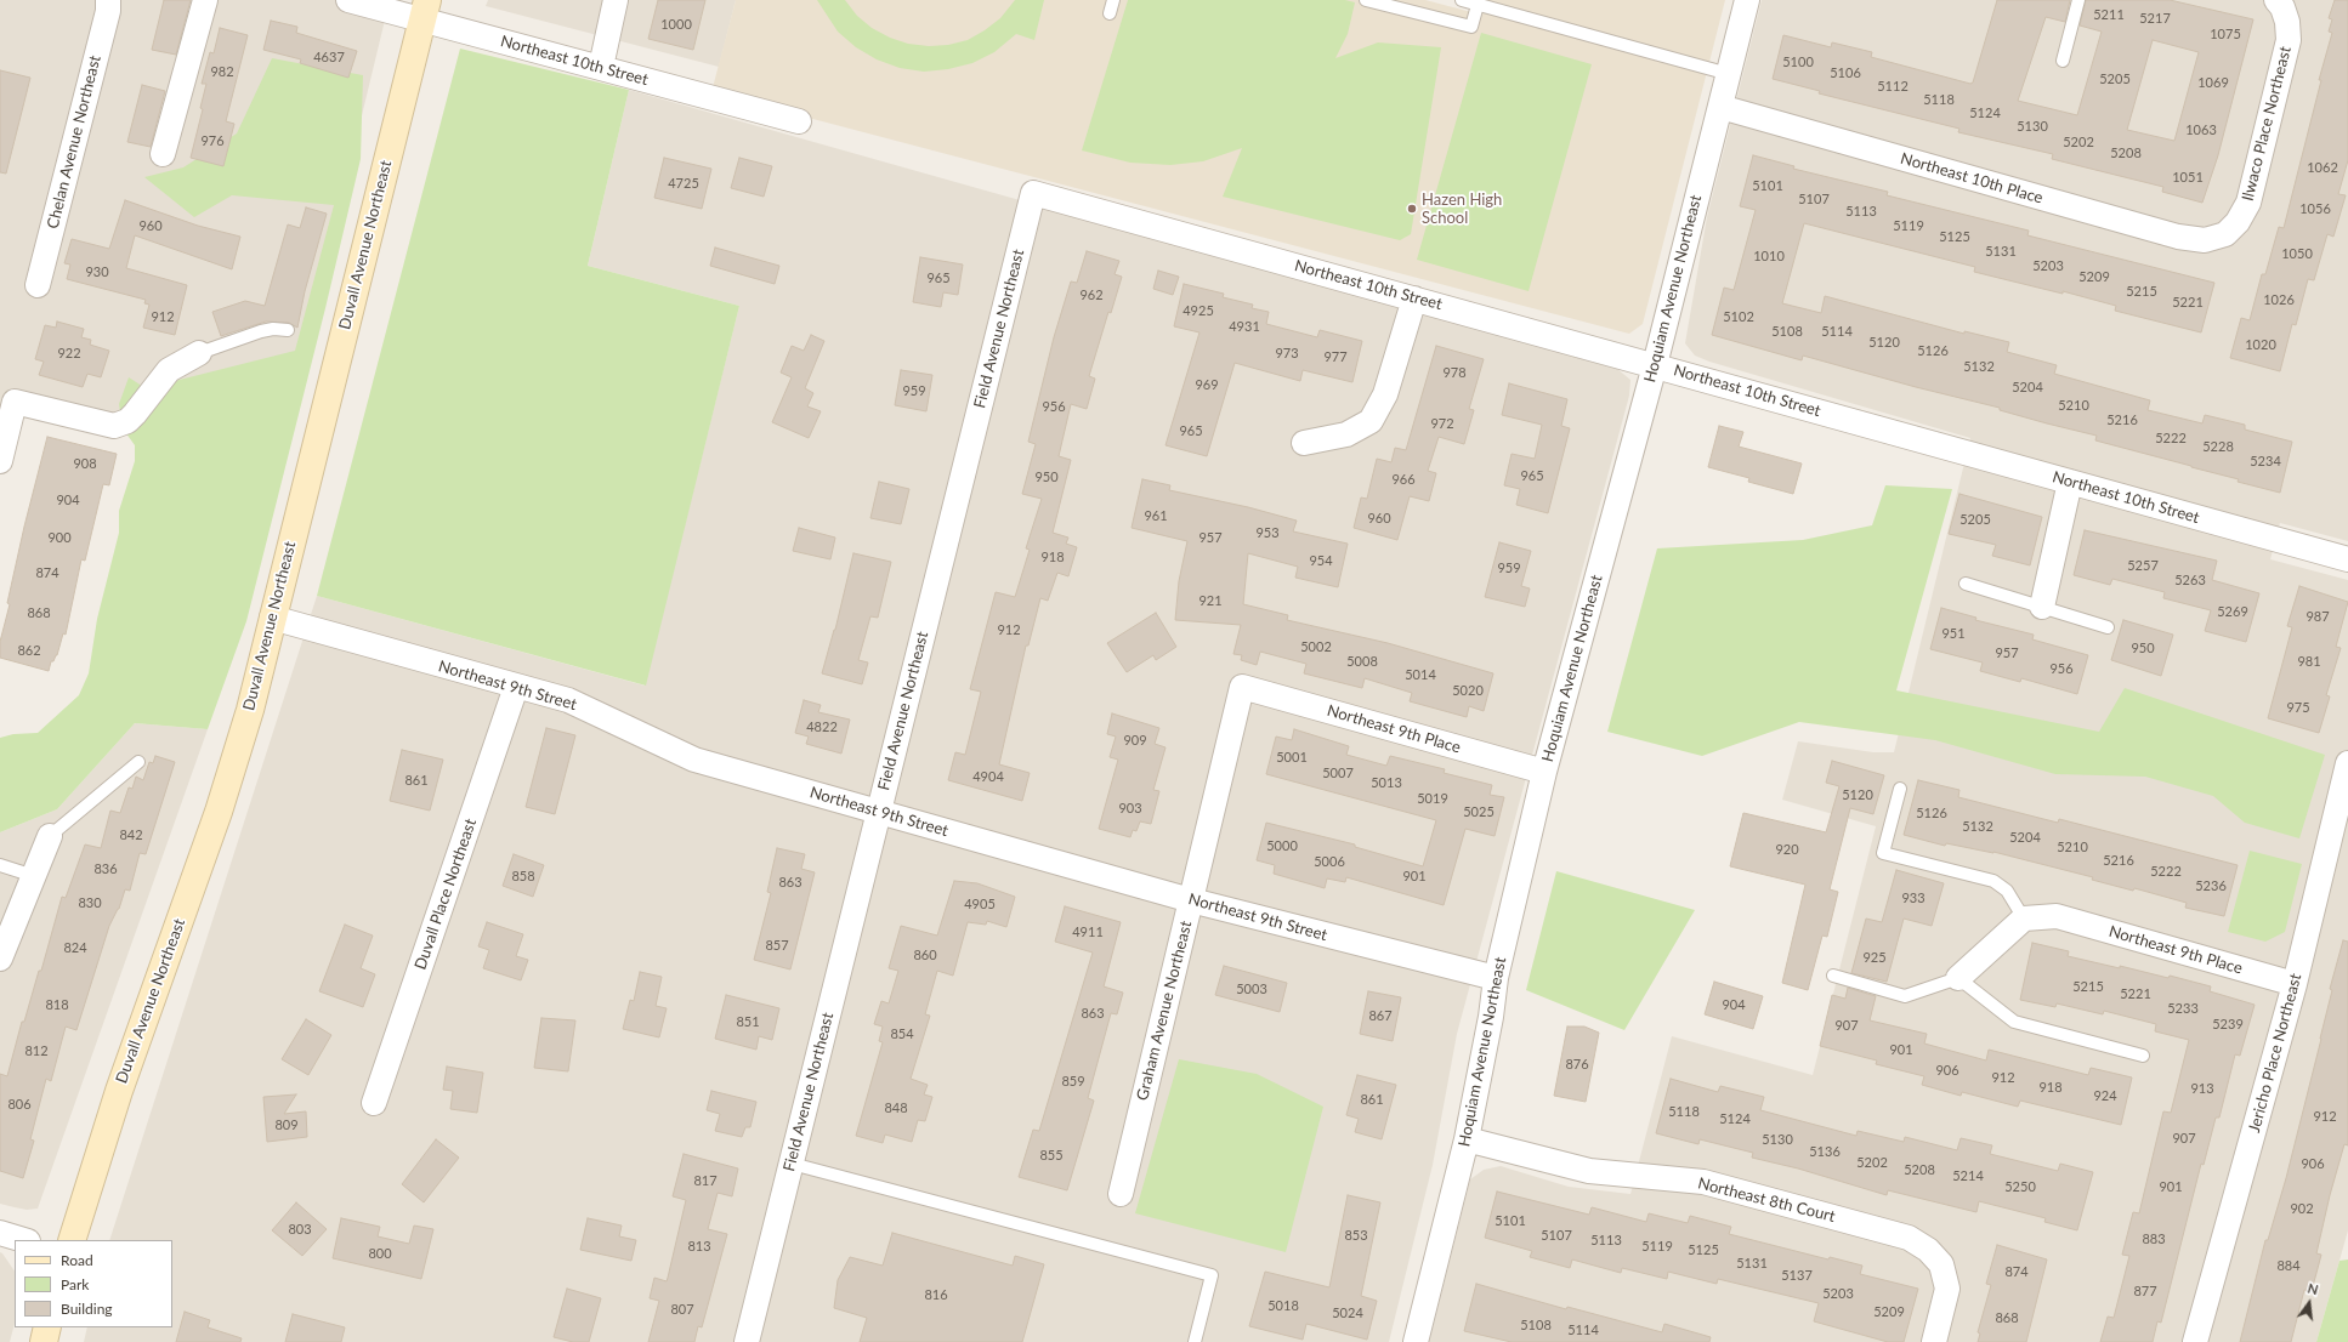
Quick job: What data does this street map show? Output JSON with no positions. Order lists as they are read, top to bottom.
{
  "streets": {
    "main road": ["Duvall Avenue Northeast"],
    "street": [
      "Northeast 10th Street",
      "Ilwaco Place Northeast",
      "Chelan Avenue Northeast",
      "Northeast 10th Place",
      "Hoquiam Avenue Northeast",
      "Field Avenue Northeast",
      "Northeast 9th Street",
      "Northeast 9th Place",
      "Duvall Place Northeast",
      "Graham Avenue Northeast",
      "Jericho Place Northeast",
      "Northeast 8th Court"
    ]
  },
  "crossings": [
    ["Northeast 10th Street", "Duvall Avenue Northeast"],
    ["Northeast 10th Street", "Hoquiam Avenue Northeast"],
    ["Northeast 10th Street", "Field Avenue Northeast"],
    ["Ilwaco Place Northeast", "Northeast 10th Place"],
    ["Northeast 10th Place", "Hoquiam Avenue Northeast"],
    ["Duvall Avenue Northeast", "Northeast 9th Street"],
    ["Hoquiam Avenue Northeast", "Northeast 9th Street"],
    ["Hoquiam Avenue Northeast", "Northeast 9th Place"],
    ["Hoquiam Avenue Northeast", "Northeast 8th Court"],
    ["Field Avenue Northeast", "Northeast 9th Street"],
    ["Northeast 9th Street", "Duvall Place Northeast"],
    ["Northeast 9th Street", "Graham Avenue Northeast"],
    ["Northeast 9th Place", "Graham Avenue Northeast"],
    ["Northeast 9th Place", "Jericho Place Northeast"]
  ],
  "places": ["Hazen High School"],
  "house_numbers": [
    "5211",
    "5217",
    "1000",
    "1075",
    "4637",
    "5100",
    "982",
    "5106",
    "5205",
    "1069",
    "5112",
    "5118",
    "5124",
    "5130",
    "1063",
    "976",
    "5202",
    "5208",
    "1062",
    "1051",
    "4725",
    "5101",
    "5107",
    "1056",
    "5113",
    "960",
    "5119",
    "5125",
    "5131",
    "1050",
    "1010",
    "5203",
    "930",
    "5209",
    "965",
    "5215",
    "962",
    "1026",
    "5221",
    "4925",
    "912",
    "5102",
    "4931",
    "5108",
    "5114",
    "5120",
    "1020",
    "5126",
    "922",
    "973",
    "977",
    "5132",
    "978",
    "969",
    "5204",
    "959",
    "5210",
    "956",
    "5216",
    "972",
    "965",
    "5222",
    "5228",
    "5234",
    "908",
    "965",
    "950",
    "966",
    "904",
    "961",
    "960",
    "5205",
    "953",
    "900",
    "957",
    "918",
    "954",
    "5257",
    "959",
    "874",
    "5263",
    "921",
    "5269",
    "868",
    "987",
    "912",
    "951",
    "5002",
    "950",
    "862",
    "957",
    "5008",
    "981",
    "956",
    "5014",
    "5020",
    "975",
    "4822",
    "909",
    "5001",
    "5007",
    "4904",
    "861",
    "5013",
    "5120",
    "5019",
    "903",
    "5025",
    "5126",
    "5132",
    "842",
    "5204",
    "5000",
    "5210",
    "920",
    "5216",
    "5006",
    "836",
    "5222",
    "858",
    "901",
    "863",
    "5236",
    "933",
    "830",
    "4905",
    "4911",
    "857",
    "824",
    "860",
    "925",
    "5215",
    "5003",
    "5221",
    "818",
    "904",
    "5233",
    "863",
    "867",
    "851",
    "5239",
    "907",
    "854",
    "901",
    "812",
    "876",
    "906",
    "912",
    "859",
    "918",
    "913",
    "924",
    "861",
    "806",
    "848",
    "5118",
    "912",
    "5124",
    "809",
    "907",
    "5130",
    "5136",
    "855",
    "5202",
    "906",
    "5208",
    "5214",
    "817",
    "5250",
    "901",
    "902",
    "5101",
    "803",
    "853",
    "5107",
    "883",
    "5113",
    "813",
    "5119",
    "5125",
    "800",
    "5131",
    "884",
    "874",
    "5137",
    "877",
    "5203",
    "816",
    "5018",
    "807",
    "5209",
    "5024",
    "868",
    "5108",
    "5114"
  ],
  "legend": ["Road", "Park", "Building"],
  "north": "top"
}
